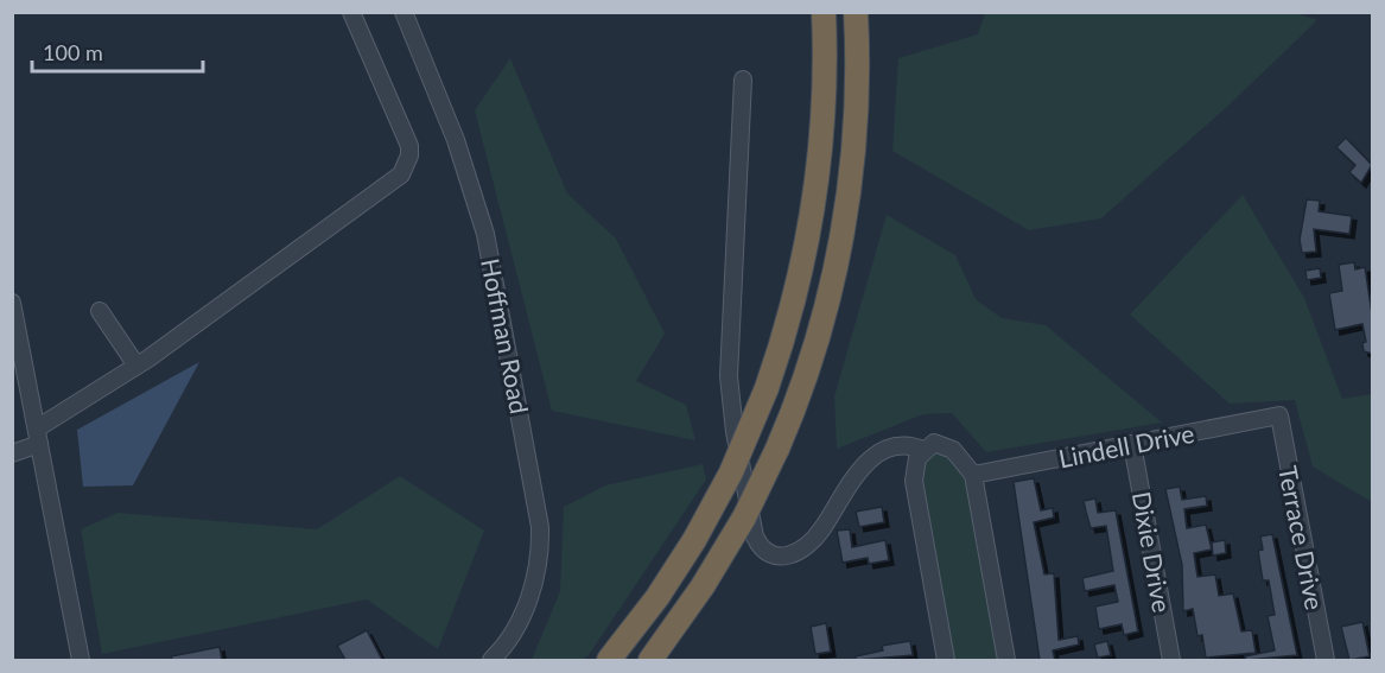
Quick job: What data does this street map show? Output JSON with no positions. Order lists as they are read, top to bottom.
{
  "streets": {
    "street": [
      "Hoffman Road",
      "Lindell Drive",
      "Terrace Drive",
      "Dixie Drive"
    ]
  },
  "crossings": [
    ["Lindell Drive", "Terrace Drive"],
    ["Lindell Drive", "Dixie Drive"]
  ],
  "scale_bar": "100 m"
}
